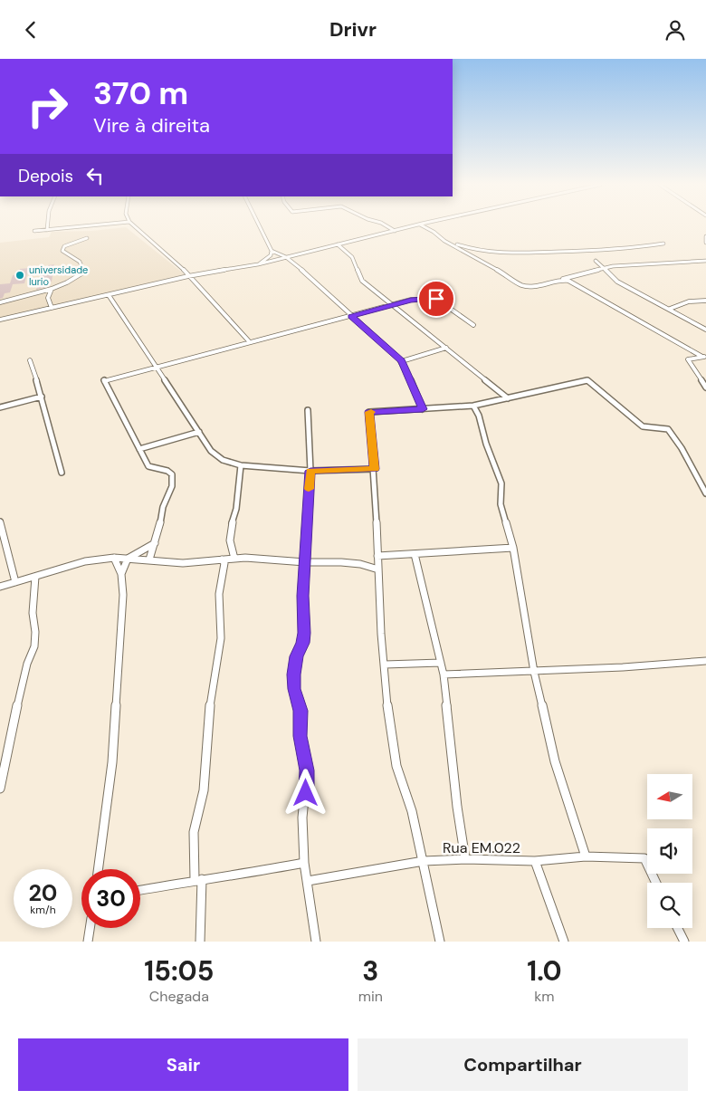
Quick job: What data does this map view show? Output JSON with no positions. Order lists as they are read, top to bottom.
{
  "streets": {
    "street": ["Rua EM.022"]
  },
  "places": ["universidade lurio"],
  "north": "left",
  "page": {
    "header": "Drivr",
    "turn": ["370 m", "Vire à direita"],
    "then": "Depois",
    "speed": "20 km/h",
    "limit": "30",
    "eta": [
      "15:05",
      "Chegada",
      "3",
      "min",
      "1.0",
      "km"
    ],
    "buttons": ["Sair", "Compartilhar"]
  }
}
